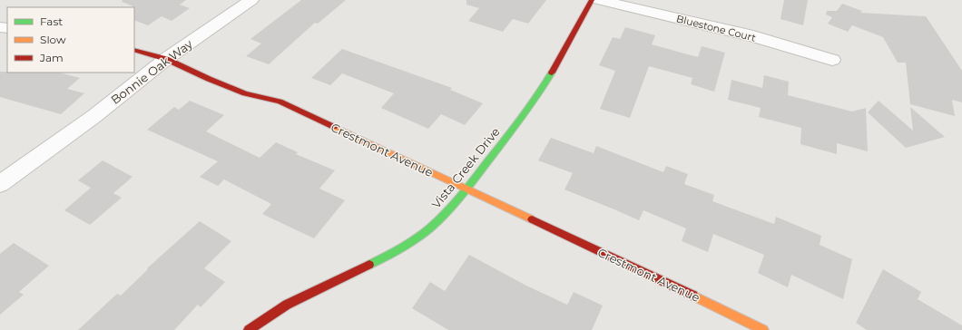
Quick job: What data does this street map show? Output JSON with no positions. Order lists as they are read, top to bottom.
{
  "streets": {
    "street": [
      "Bluestone Court",
      "Bonnie Oak Way",
      "Crestmont Avenue",
      "Vista Creek Drive"
    ]
  },
  "crossings": [
    ["Bonnie Oak Way", "Crestmont Avenue"],
    ["Crestmont Avenue", "Vista Creek Drive"]
  ],
  "legend": ["Fast", "Slow", "Jam"]
}
